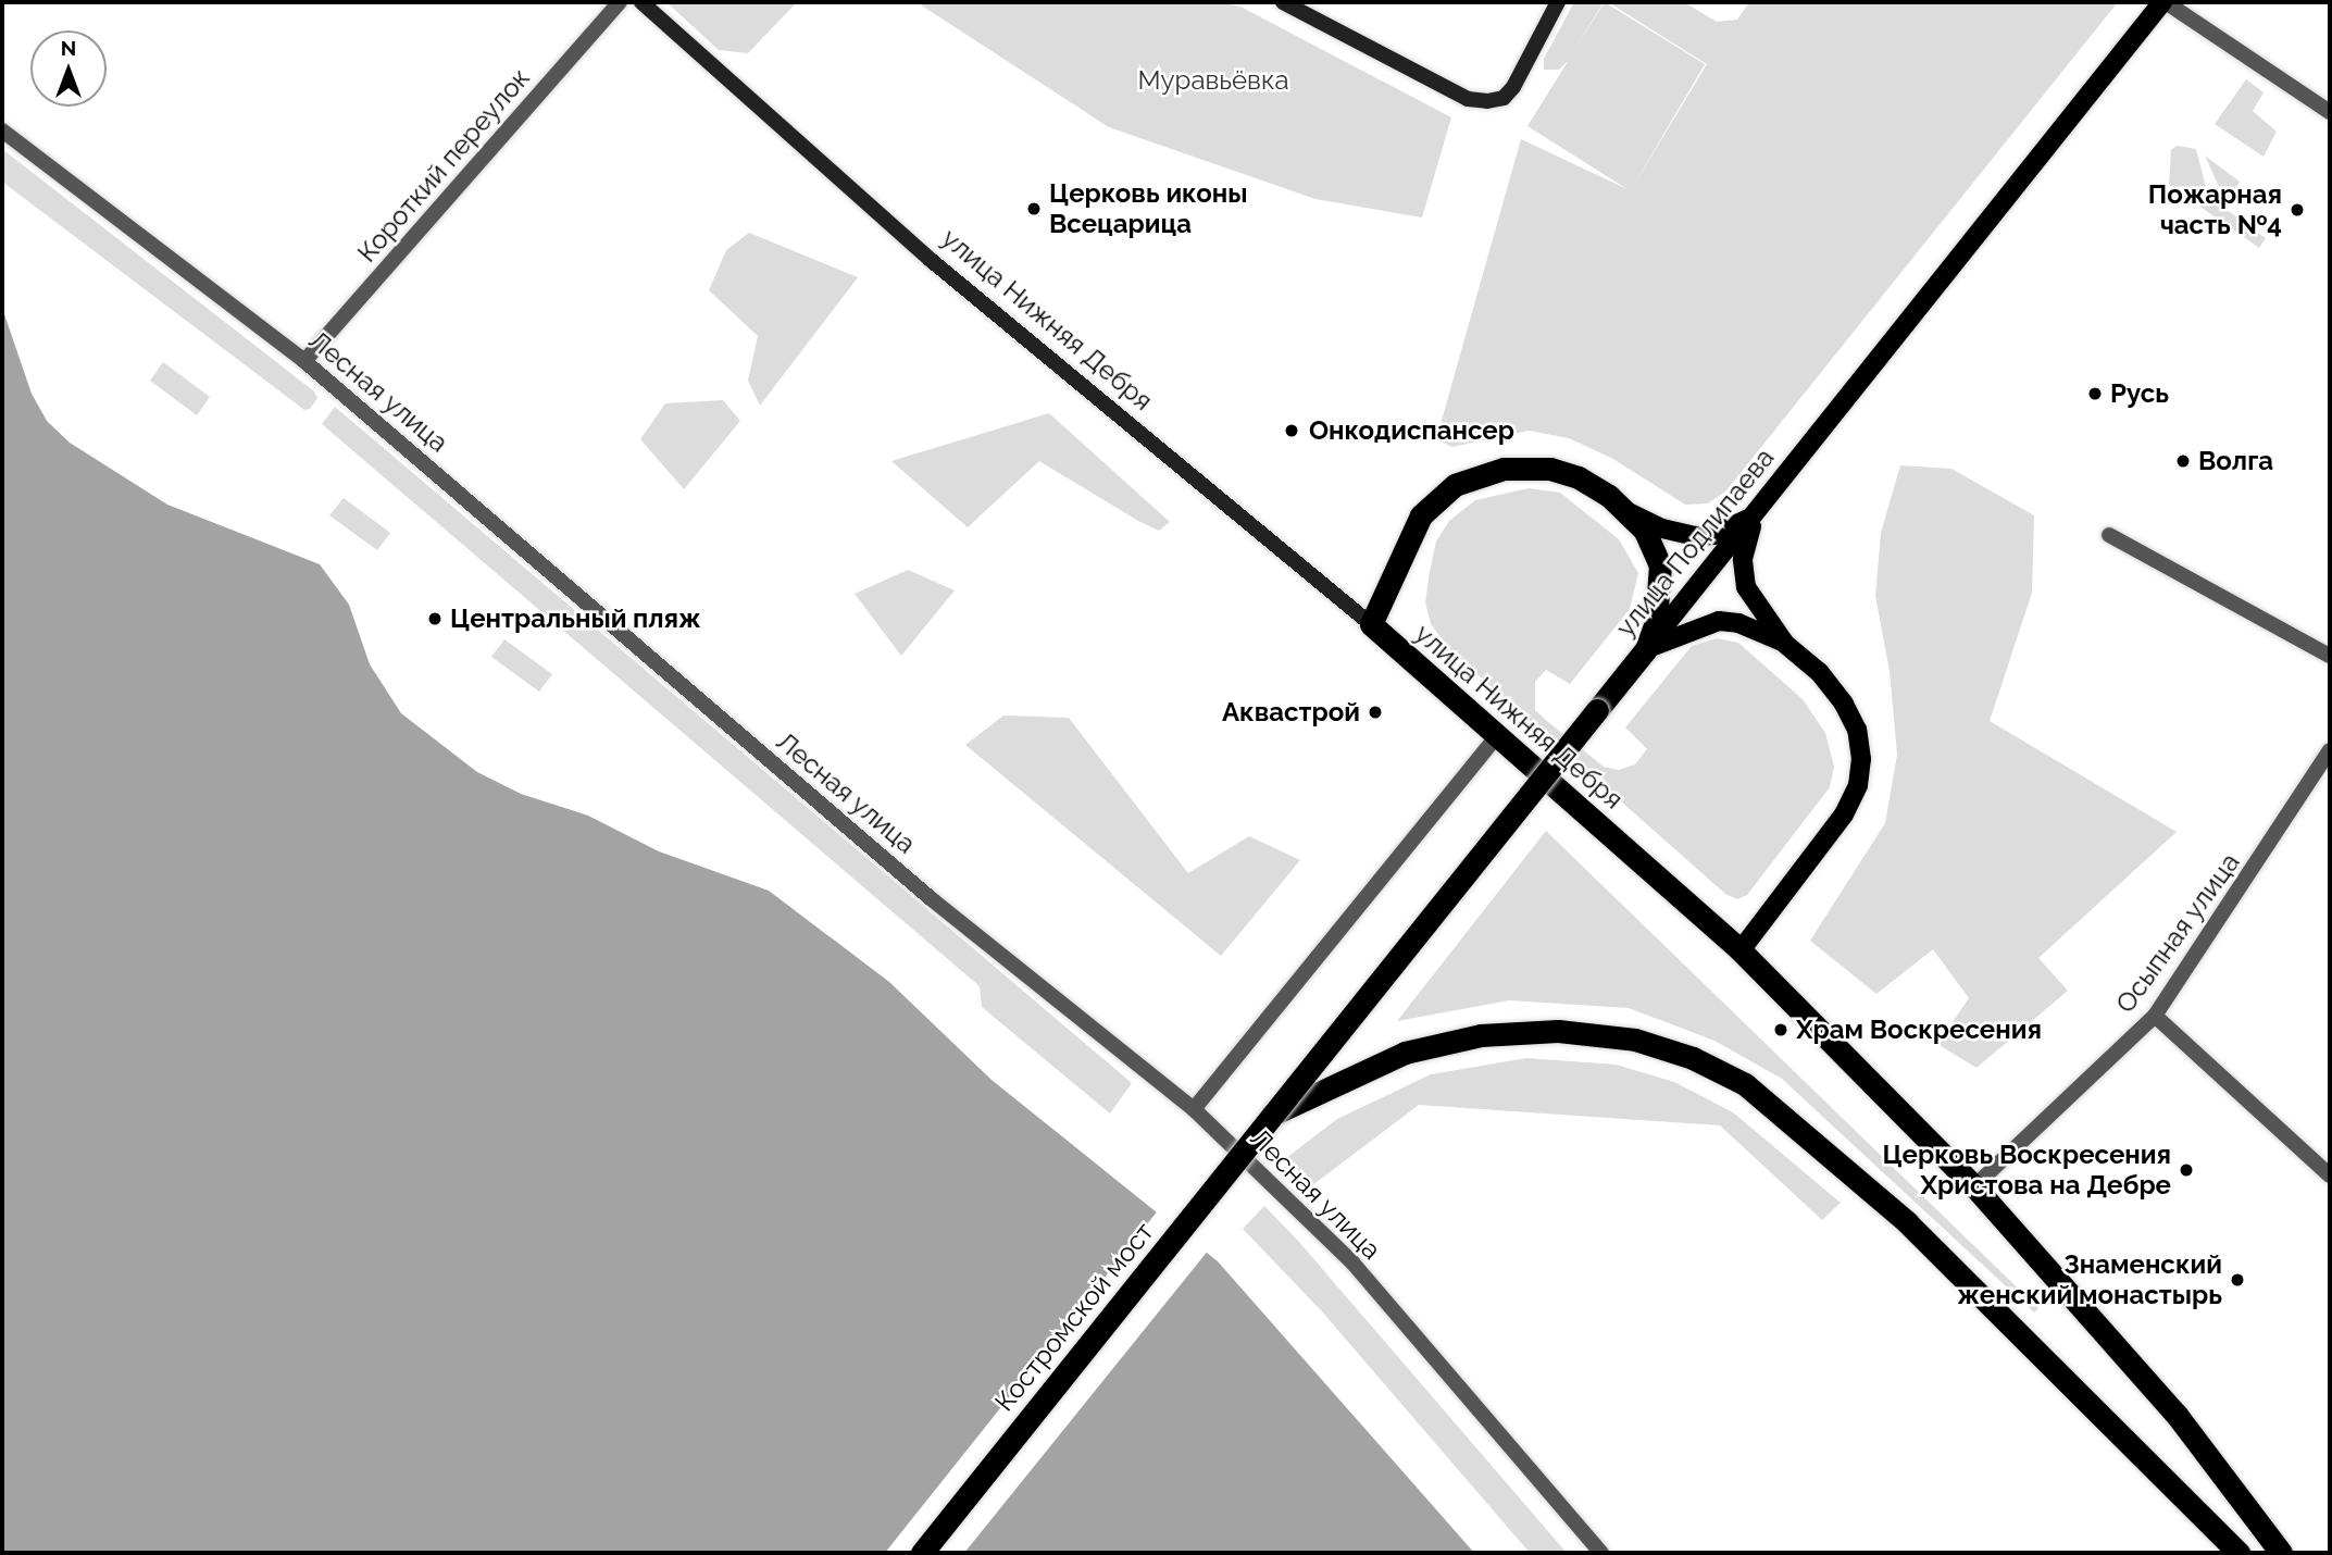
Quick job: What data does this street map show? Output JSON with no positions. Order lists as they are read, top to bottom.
{
  "streets": {
    "highway": ["улица Нижняя Дебря", "улица Подлипаева", "Костромской мост"],
    "street": ["Короткий переулок", "Лесная улица", "Осыпная улица"]
  },
  "crossings": [
    ["Короткий переулок", "Лесная улица"],
    ["улица Нижняя Дебря", "Осыпная улица"],
    ["улица Подлипаева", "Костромской мост"]
  ],
  "parks": ["Муравьёвка"],
  "places": [
    "Церковь иконы Всецарица",
    "Пожарная часть №4",
    "Русь",
    "Онкодиспансер",
    "Волга",
    "Центральный пляж",
    "Аквастрой",
    "Храм Воскресения",
    "Церковь Воскресения Христова на Дебре",
    "Знаменский женский монастырь"
  ],
  "north": "top"
}
